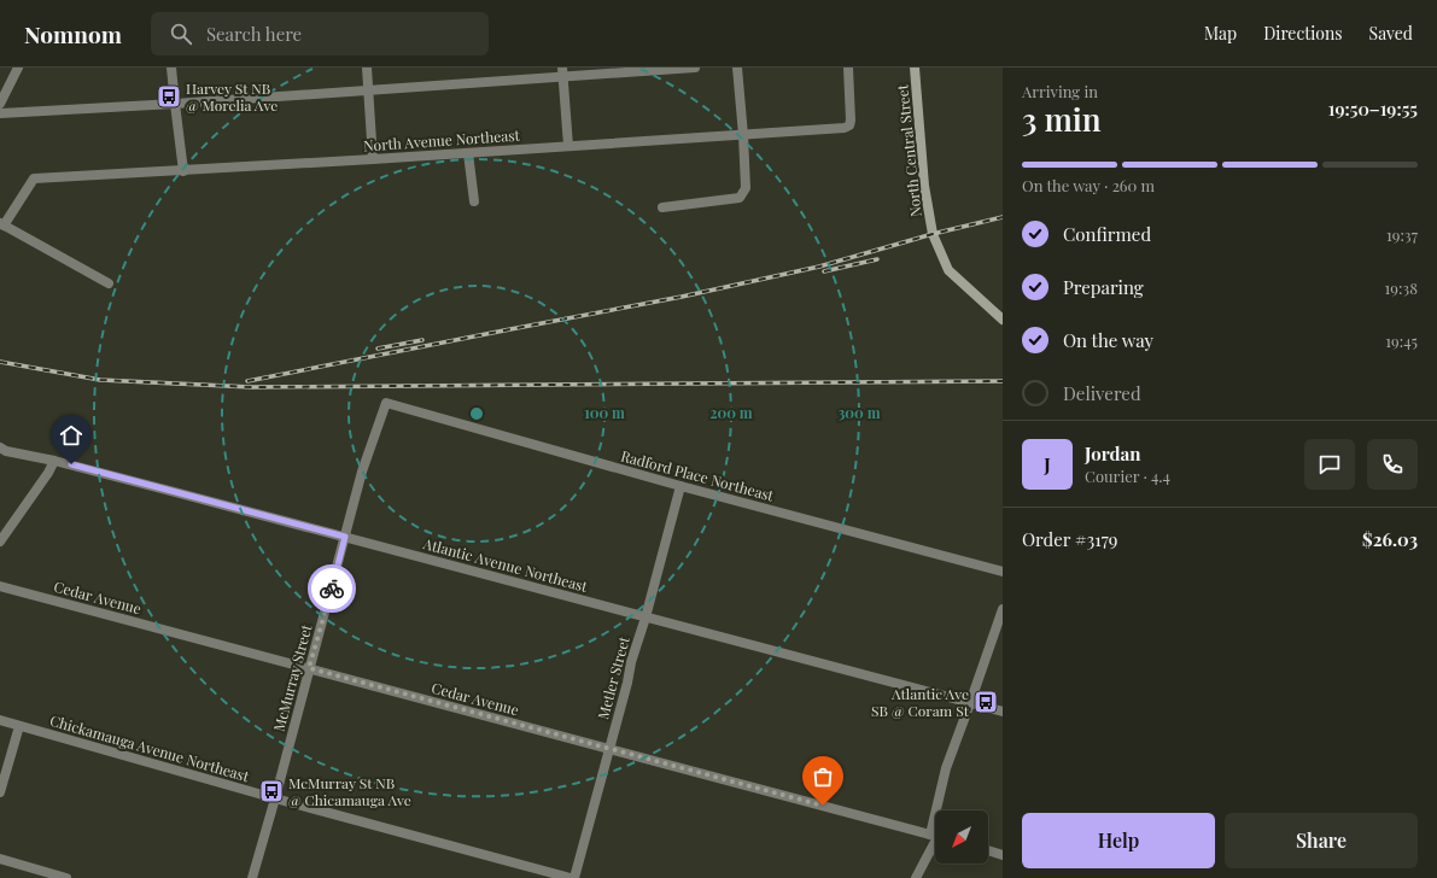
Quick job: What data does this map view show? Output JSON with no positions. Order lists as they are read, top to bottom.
{
  "streets": {
    "main road": ["North Central Street"],
    "street": [
      "North Avenue Northeast",
      "Radford Place Northeast",
      "Atlantic Avenue Northeast",
      "Cedar Avenue",
      "McMurray Street",
      "Metler Street",
      "Chickamauga Avenue Northeast"
    ]
  },
  "crossings": [
    ["Radford Place Northeast", "McMurray Street"],
    ["Radford Place Northeast", "Metler Street"],
    ["Atlantic Avenue Northeast", "McMurray Street"],
    ["Atlantic Avenue Northeast", "Metler Street"],
    ["Cedar Avenue", "McMurray Street"],
    ["Cedar Avenue", "Metler Street"],
    ["McMurray Street", "Chickamauga Avenue Northeast"]
  ],
  "places": {
    "bus stop": ["Harvey St NB @ Morelia Ave", "Atlantic Ave SB @ Coram St", "McMurray St NB @ Chicamauga Ave"]
  },
  "north": "bottom left",
  "page": {
    "header": "Nomnom",
    "search": "Search here",
    "nav": ["Map", "Directions", "Saved"],
    "heading": ["3 min", "Arriving in", "19:50–19:55"],
    "panel": [
      "Jordan",
      "Courier · 4.4",
      "Order #3179",
      "$26.03"
    ],
    "bar": "On the way · 260 m",
    "list": [
      ["Confirmed", "19:37"],
      ["Preparing", "19:38"],
      ["On the way", "19:45"],
      "Delivered"
    ],
    "round": "J",
    "buttons": ["Help", "Share"]
  },
  "rings": ["100 m", "200 m", "300 m"]
}
